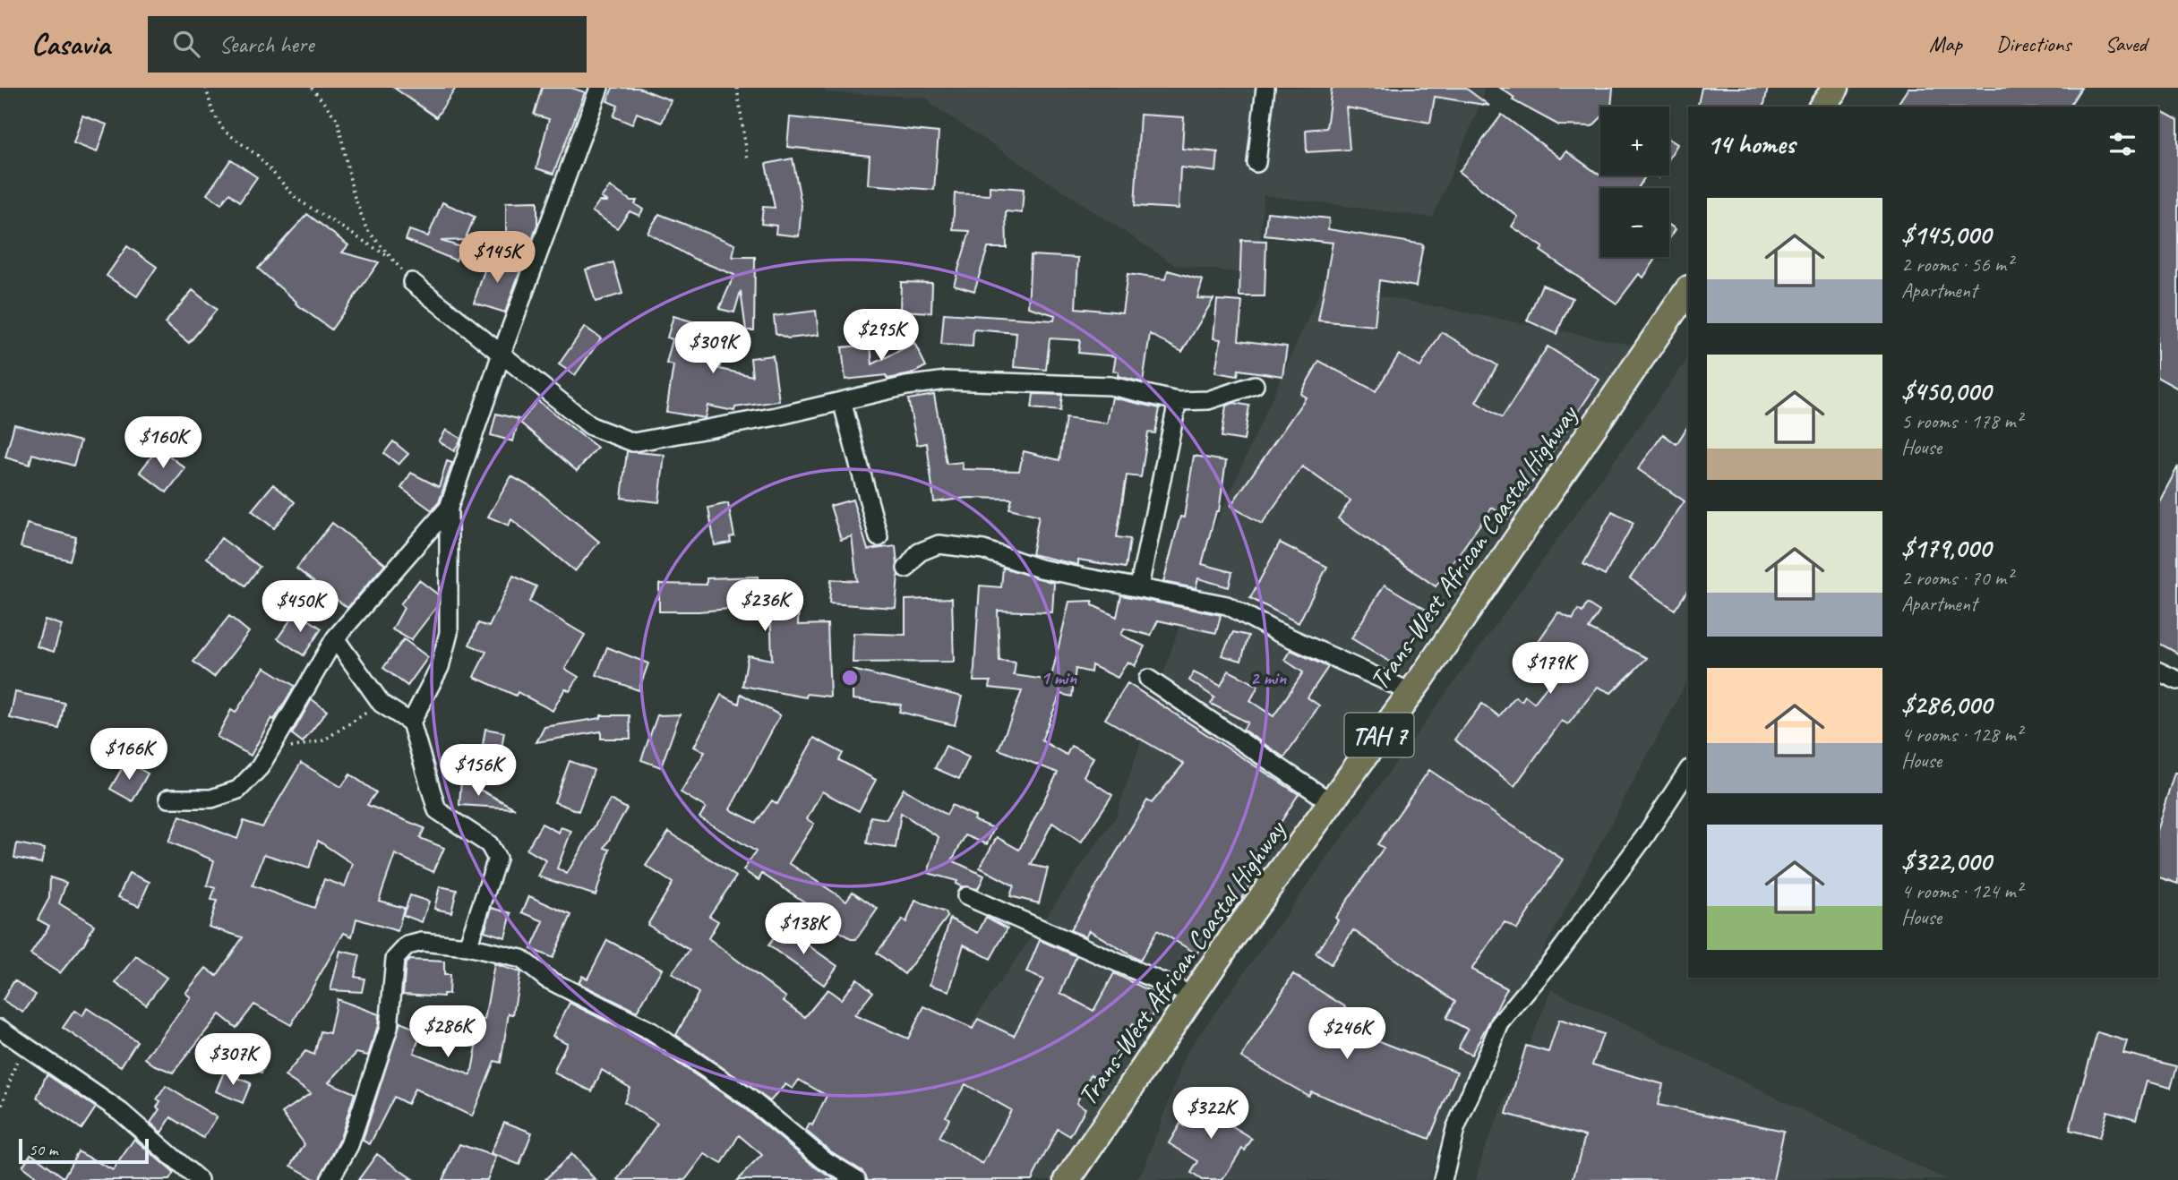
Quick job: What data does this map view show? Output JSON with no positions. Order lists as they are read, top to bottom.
{
  "streets": {
    "highway": ["Trans-West African Coastal Highway", "TAH 7"]
  },
  "scale_bar": "50 m",
  "page": {
    "header": "Casavia",
    "search": "Search here",
    "nav": ["Map", "Directions", "Saved"],
    "map_buttons": ["+", "−"],
    "heading": "14 homes",
    "list": [
      {
        "name": "$145,000",
        "note": "2 rooms · 56 m² · Apartment"
      },
      {
        "name": "$450,000",
        "note": "5 rooms · 178 m² · House"
      },
      {
        "name": "$179,000",
        "note": "2 rooms · 70 m² · Apartment"
      },
      {
        "name": "$286,000",
        "note": "4 rooms · 128 m² · House"
      },
      {
        "name": "$322,000",
        "note": "4 rooms · 124 m² · House"
      }
    ],
    "price": [
      "$145K",
      "$295K",
      "$309K",
      "$160K",
      "$236K",
      "$450K",
      "$179K",
      "$166K",
      "$156K",
      "$138K",
      "$286K",
      "$246K",
      "$307K",
      "$322K"
    ],
    "scale": "50 m"
  },
  "rings": ["1 min", "2 min"]
}
